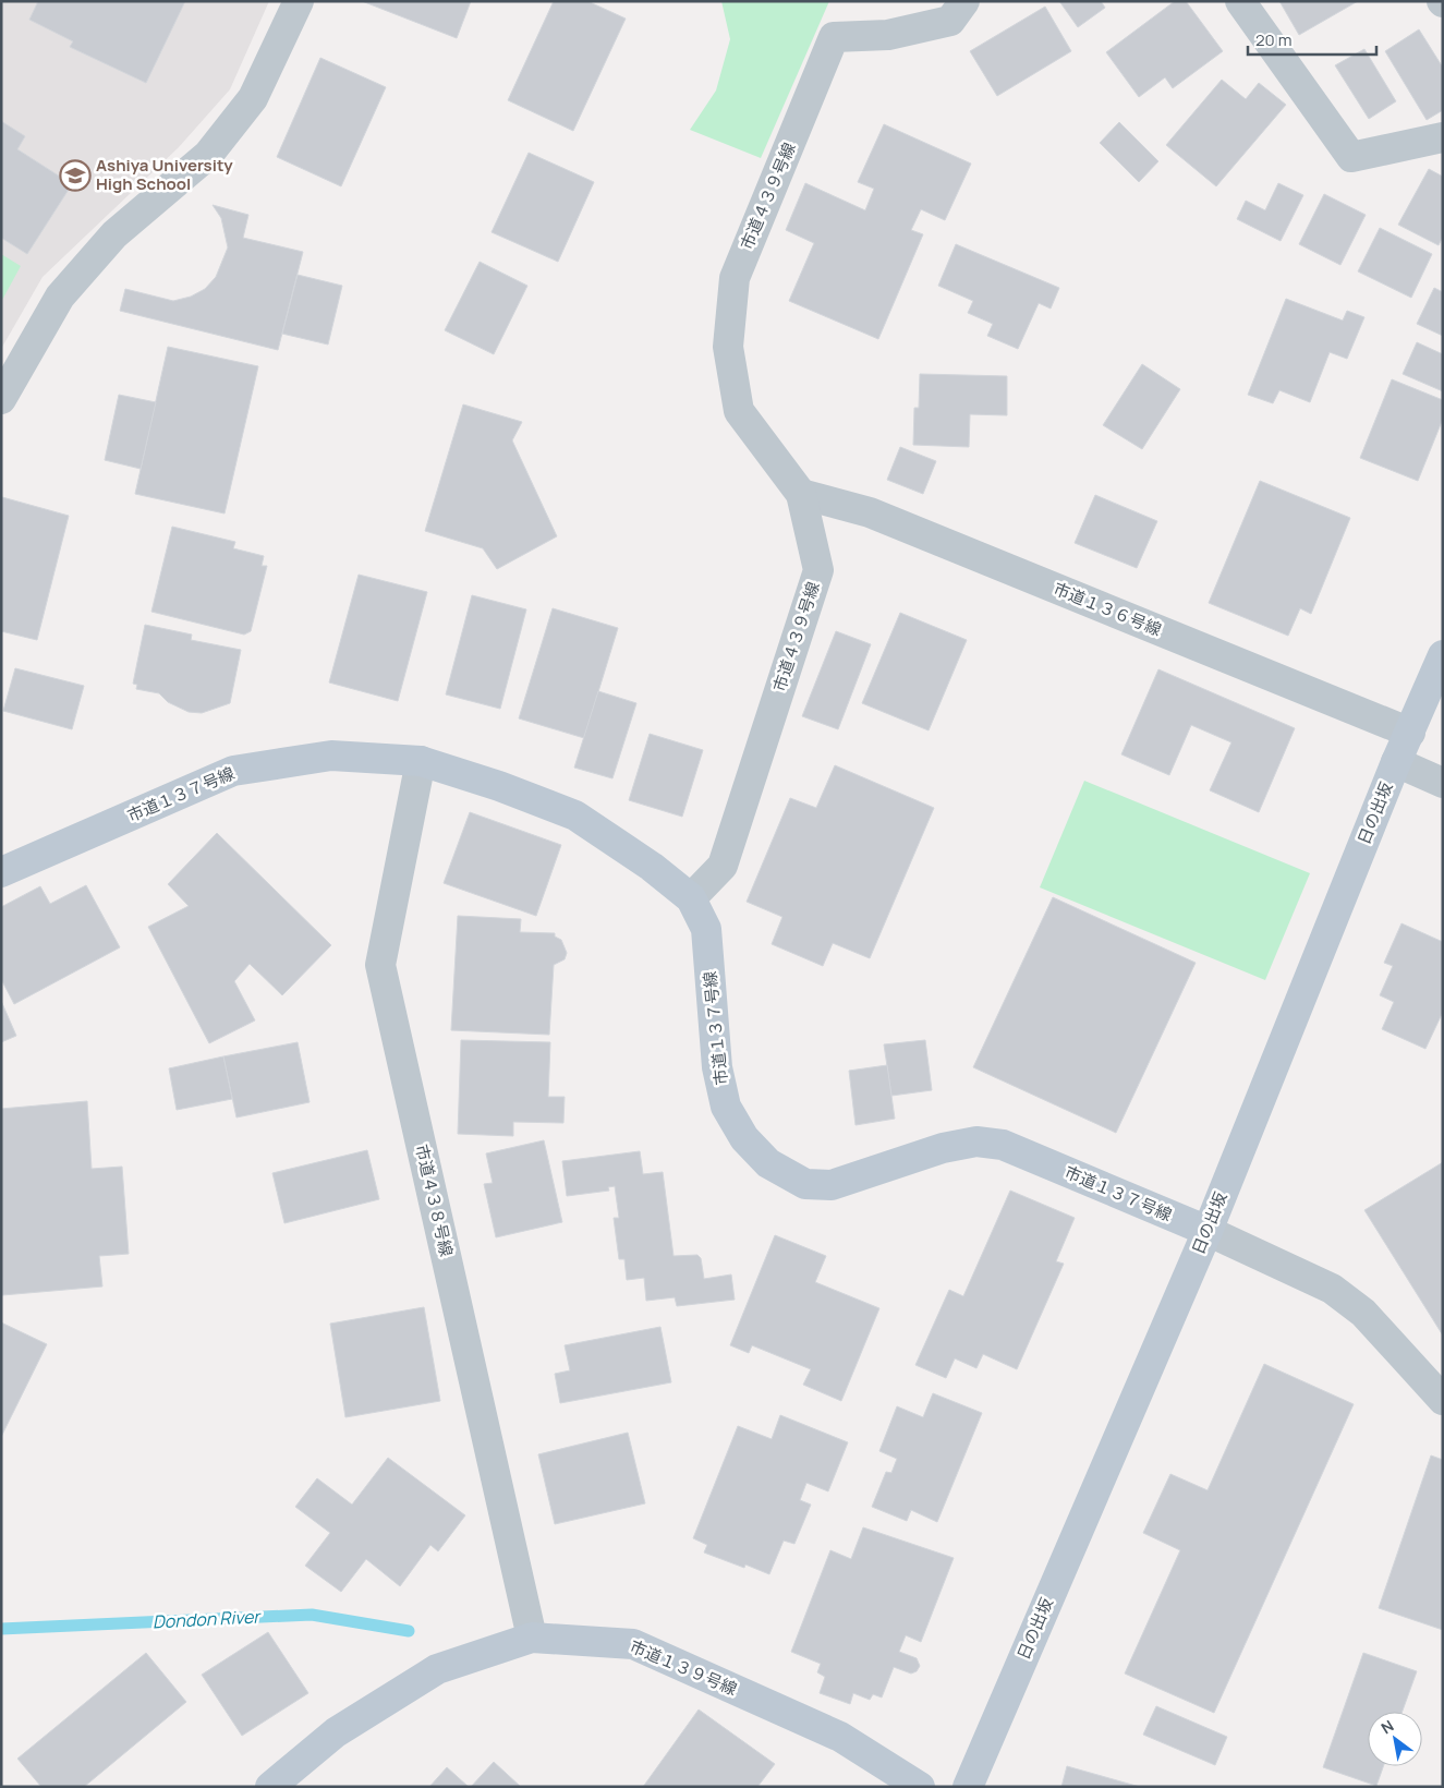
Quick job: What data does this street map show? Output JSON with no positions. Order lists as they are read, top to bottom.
{
  "streets": {
    "street": [
      "市道４３９号線",
      "市道１３６号線",
      "市道１３７号線",
      "日の出坂",
      "市道４３８号線",
      "市道１３９号線"
    ]
  },
  "crossings": [
    ["市道４３９号線", "市道１３６号線"],
    ["市道４３９号線", "市道１３７号線"],
    ["市道１３６号線", "日の出坂"],
    ["市道１３７号線", "日の出坂"],
    ["市道１３７号線", "市道４３８号線"],
    ["市道４３８号線", "市道１３９号線"]
  ],
  "water": ["Dondon River"],
  "places": {
    "school or university": ["Ashiya University High School"]
  },
  "scale_bar": "20 m",
  "north": "top left"
}
